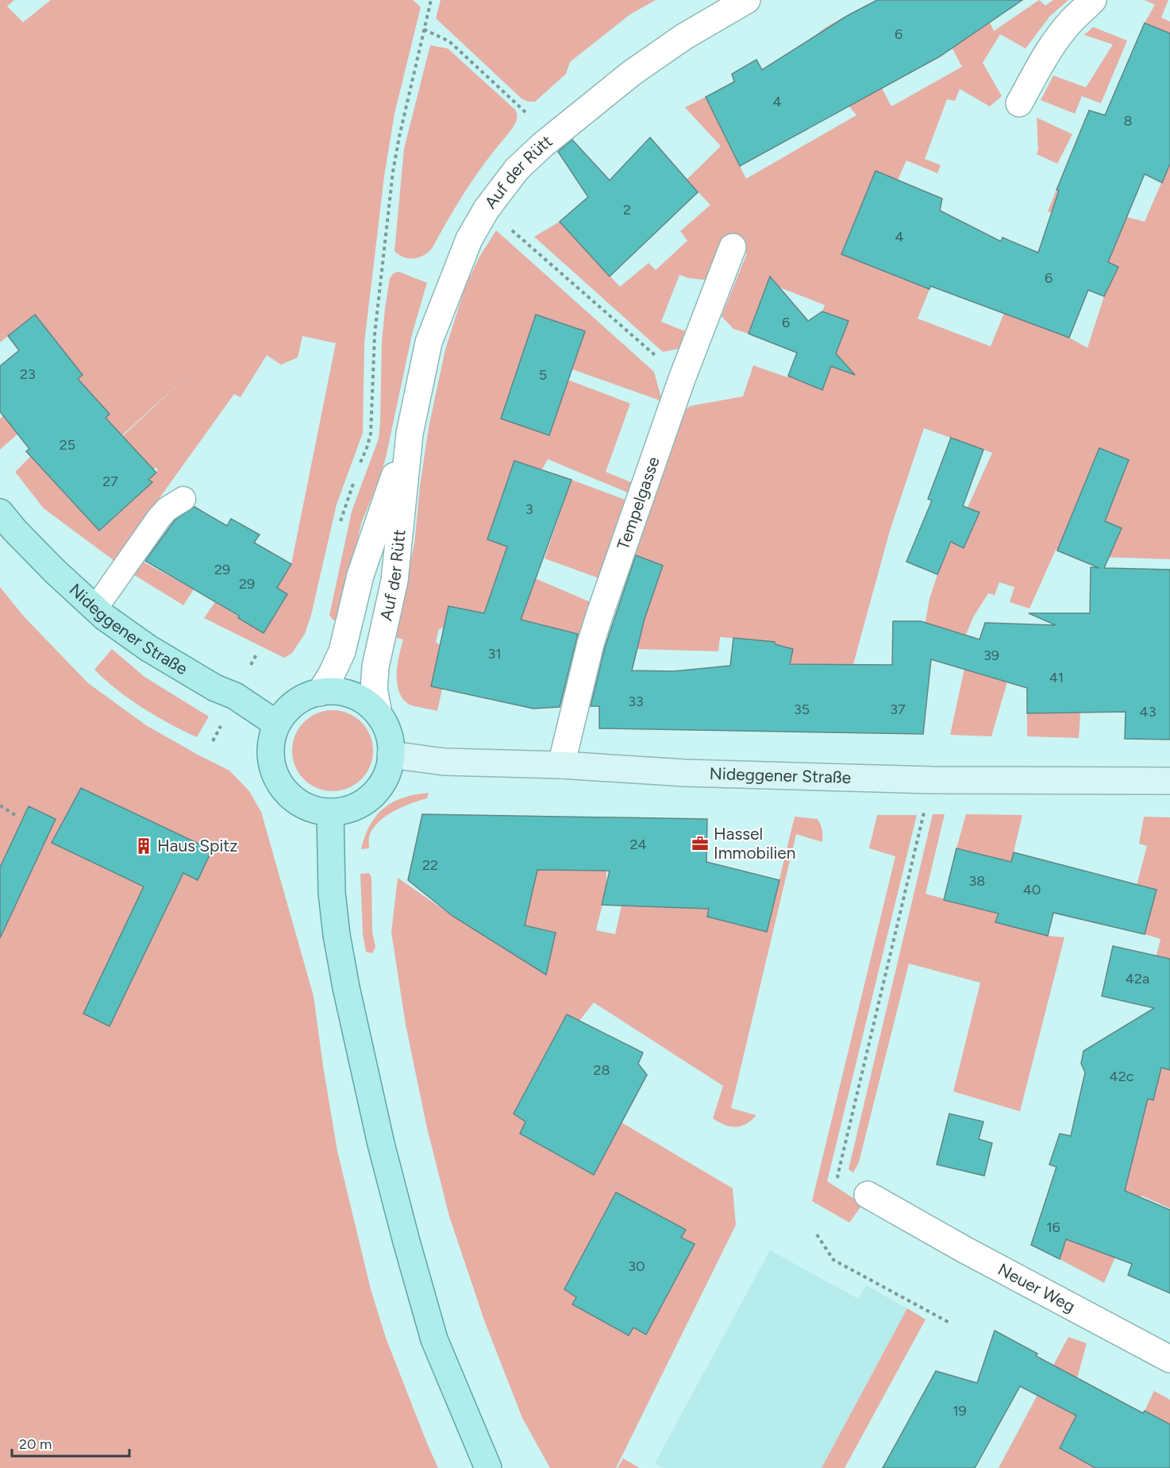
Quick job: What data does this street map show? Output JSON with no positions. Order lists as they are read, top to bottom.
{
  "streets": {
    "main road": ["Nideggener Straße"],
    "street": ["Auf der Rütt", "Tempelgasse", "Neuer Weg"]
  },
  "crossings": [
    ["Auf der Rütt", "Nideggener Straße"],
    ["Tempelgasse", "Nideggener Straße"]
  ],
  "places": {
    "office": ["Hassel Immobilien"],
    "building": ["Haus Spitz"]
  },
  "house_numbers": [
    "6",
    "4",
    "8",
    "2",
    "4",
    "6",
    "6",
    "23",
    "5",
    "25",
    "27",
    "3",
    "29",
    "29",
    "31",
    "39",
    "41",
    "33",
    "35",
    "37",
    "43",
    "24",
    "22",
    "38",
    "40",
    "42a",
    "28",
    "42c",
    "16",
    "30",
    "19"
  ],
  "scale_bar": "20 m"
}
